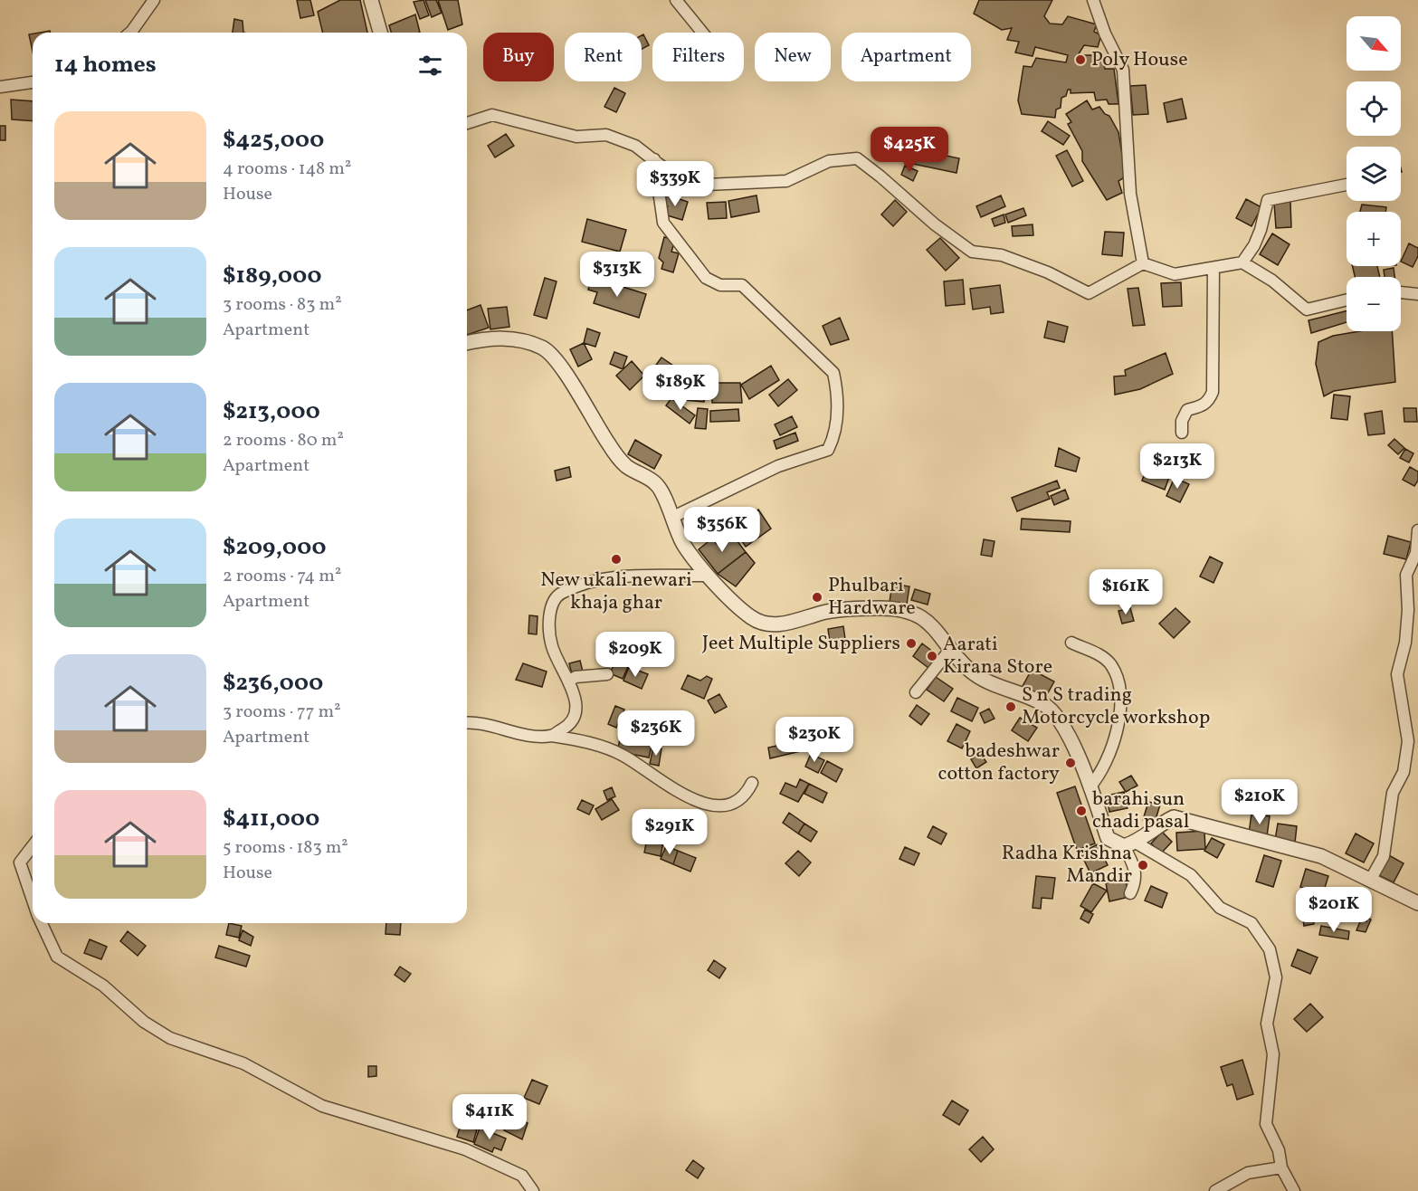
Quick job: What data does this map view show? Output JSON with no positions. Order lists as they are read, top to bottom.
{
  "places": [
    "Poly House",
    "New ukali newari khaja ghar",
    "Phulbari Hardware",
    "Jeet Multiple Suppliers",
    "Aarati Kirana Store",
    "S n S trading Motorcycle workshop",
    "badeshwar cotton factory",
    "barahi sun chadi pasal",
    "Radha Krishna Mandir"
  ],
  "north": "bottom right",
  "page": {
    "map_buttons": ["+", "−"],
    "chip": [
      "Buy",
      "Rent",
      "Filters",
      "New",
      "Apartment"
    ],
    "heading": "14 homes",
    "list": [
      {
        "name": "$425,000",
        "note": "4 rooms · 148 m² · House"
      },
      {
        "name": "$189,000",
        "note": "3 rooms · 83 m² · Apartment"
      },
      {
        "name": "$213,000",
        "note": "2 rooms · 80 m² · Apartment"
      },
      {
        "name": "$209,000",
        "note": "2 rooms · 74 m² · Apartment"
      },
      {
        "name": "$236,000",
        "note": "3 rooms · 77 m² · Apartment"
      },
      {
        "name": "$411,000",
        "note": "5 rooms · 183 m² · House"
      }
    ],
    "price": [
      "$425K",
      "$339K",
      "$313K",
      "$189K",
      "$213K",
      "$356K",
      "$161K",
      "$209K",
      "$236K",
      "$230K",
      "$210K",
      "$291K",
      "$201K",
      "$411K"
    ]
  }
}
